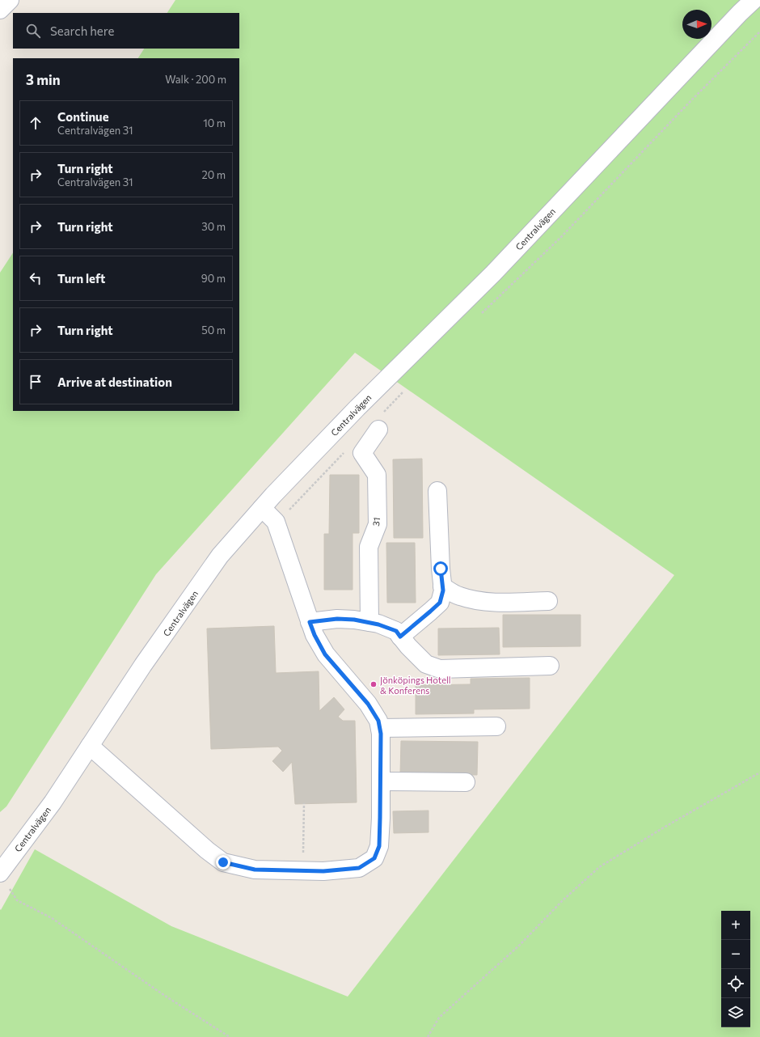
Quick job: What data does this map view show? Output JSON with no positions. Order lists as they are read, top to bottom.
{
  "streets": {
    "street": ["Centralvägen", "31"]
  },
  "places": ["Jönköpings Hotell & Konferens"],
  "north": "right",
  "page": {
    "search": "Search here",
    "heading": ["3 min", "Walk · 200 m"],
    "list": [
      ["Continue", "Centralvägen 31", "10 m"],
      ["Turn right", "Centralvägen 31", "20 m"],
      ["Turn right", "30 m"],
      ["Turn left", "90 m"],
      ["Turn right", "50 m"],
      "Arrive at destination"
    ],
    "map_buttons": ["+", "−"]
  }
}
